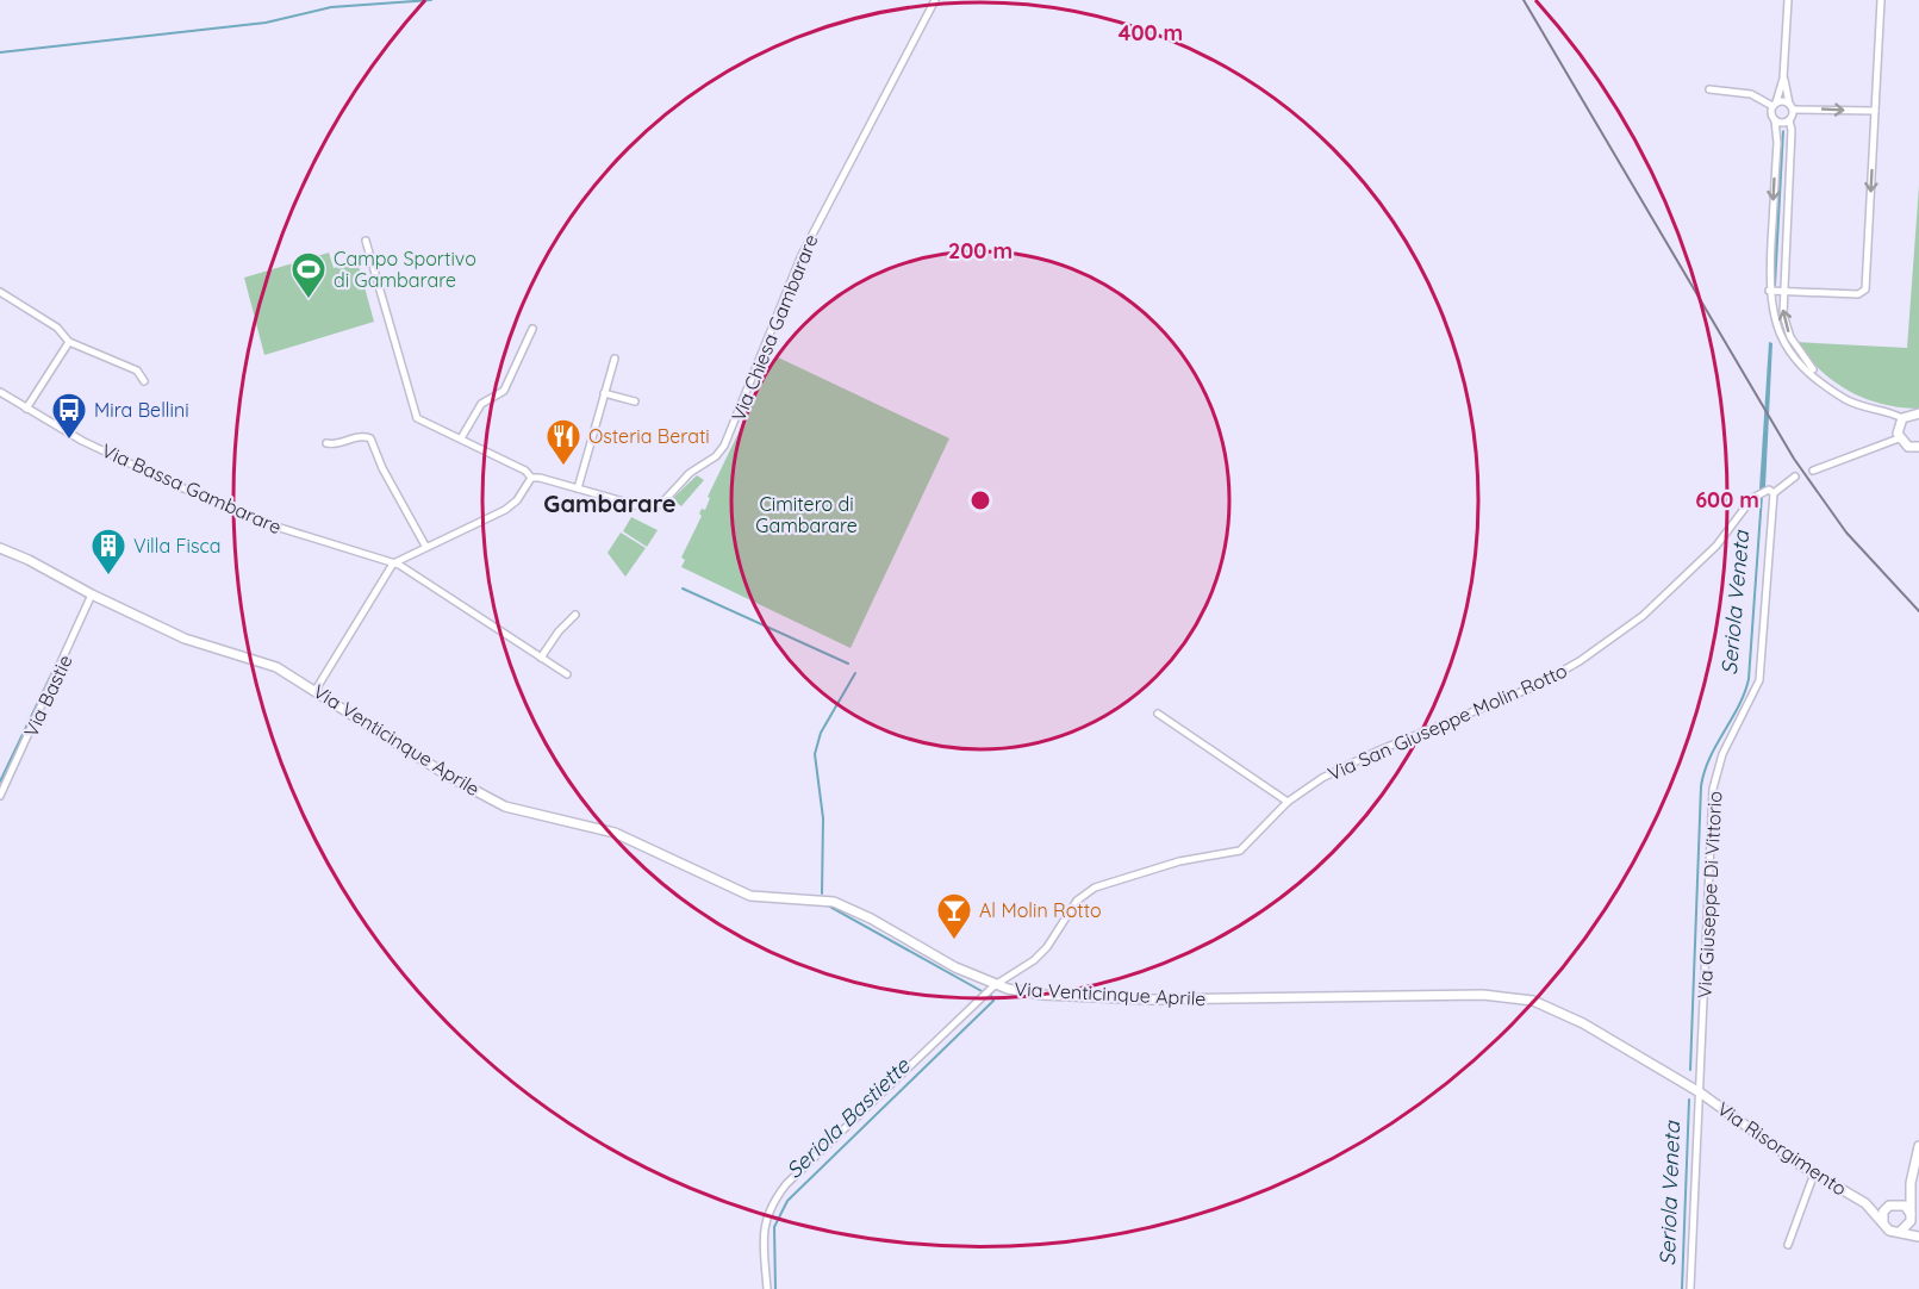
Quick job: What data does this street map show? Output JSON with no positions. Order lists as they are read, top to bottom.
{
  "streets": {
    "street": [
      "Via Chiesa Gambarare",
      "Via Bassa Gambarare",
      "Via Bastie",
      "Via San Giuseppe Molin Rotto",
      "Via Venticinque Aprile",
      "Via Giuseppe Di Vittorio",
      "Via Risorgimento"
    ]
  },
  "crossings": [
    ["Via Bastie", "Via Venticinque Aprile"],
    ["Via San Giuseppe Molin Rotto", "Via Venticinque Aprile"],
    ["Via San Giuseppe Molin Rotto", "Via Giuseppe Di Vittorio"],
    ["Via Venticinque Aprile", "Via Giuseppe Di Vittorio"],
    ["Via Venticinque Aprile", "Via Risorgimento"],
    ["Via Giuseppe Di Vittorio", "Via Risorgimento"]
  ],
  "districts": ["Gambarare"],
  "water": ["Seriola Veneta", "Seriola Bastiette"],
  "parks": ["Cimitero di Gambarare"],
  "places": {
    "sports": ["Campo Sportivo di Gambarare"],
    "bus stop": ["Mira Bellini"],
    "restaurant": ["Osteria Berati"],
    "building": ["Villa Fisca"],
    "bar": ["Al Molin Rotto"]
  },
  "rings": ["400 m", "200 m", "600 m"]
}
